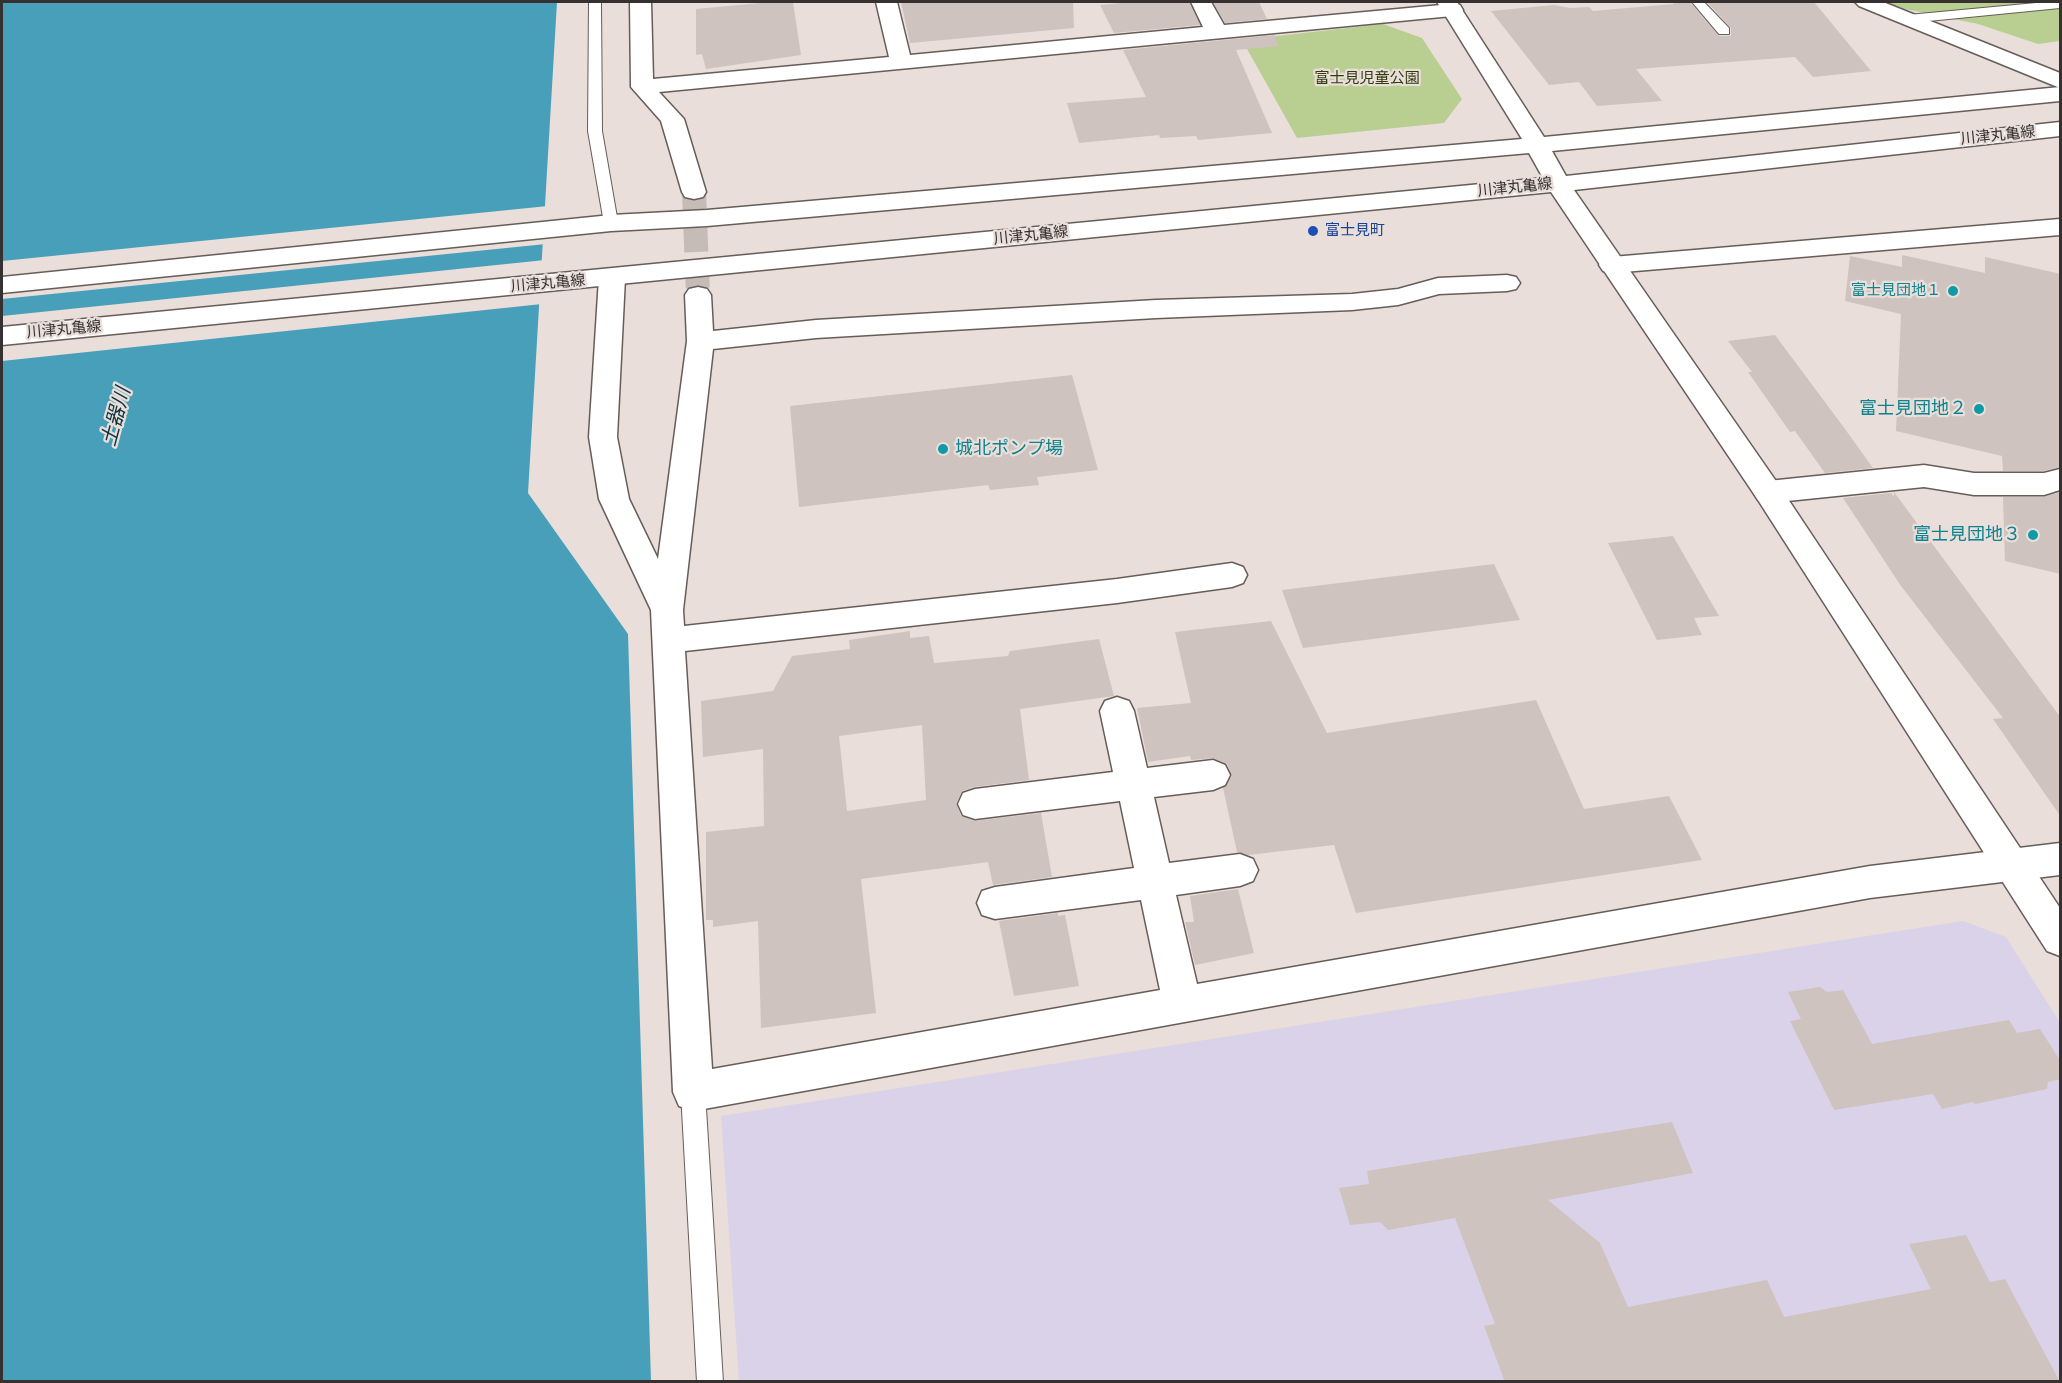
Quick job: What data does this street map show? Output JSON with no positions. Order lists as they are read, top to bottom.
{
  "streets": {
    "street": ["川津丸亀線"]
  },
  "water": ["土器川"],
  "parks": ["富士見児童公園"],
  "places": [
    "富士見町",
    "富士見団地１",
    "富士見団地２",
    "城北ポンプ場",
    "富士見団地３"
  ]
}
